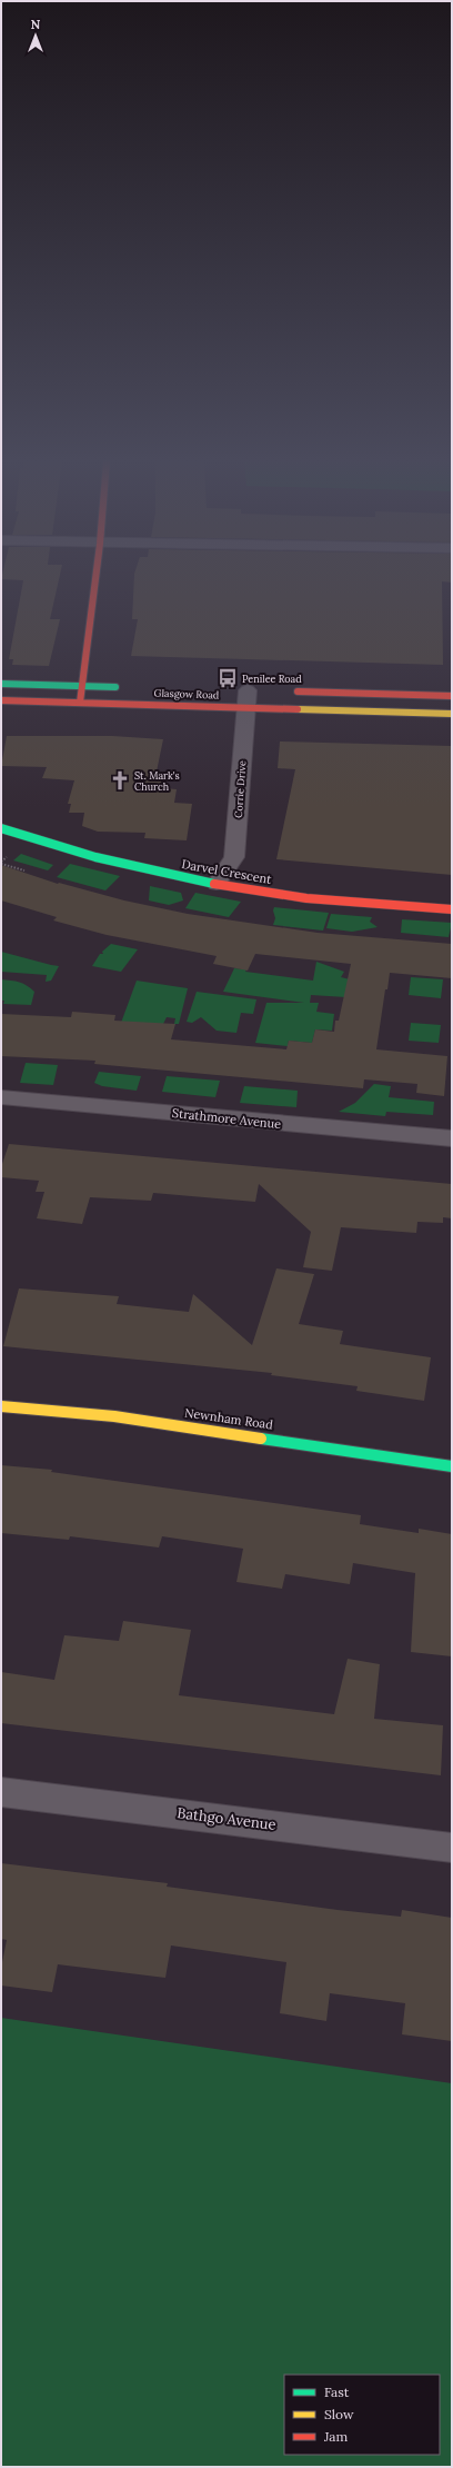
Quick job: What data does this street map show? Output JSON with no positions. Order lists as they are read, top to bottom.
{
  "streets": {
    "street": [
      "Glasgow Road",
      "Corrie Drive",
      "Darvel Crescent",
      "Strathmore Avenue",
      "Newnham Road",
      "Bathgo Avenue"
    ]
  },
  "crossings": [
    ["Glasgow Road", "Corrie Drive"],
    ["Corrie Drive", "Darvel Crescent"]
  ],
  "places": {
    "bus stop": ["Penilee Road"],
    "church": ["St. Mark's Church"]
  },
  "legend": ["Fast", "Slow", "Jam"],
  "north": "top"
}
